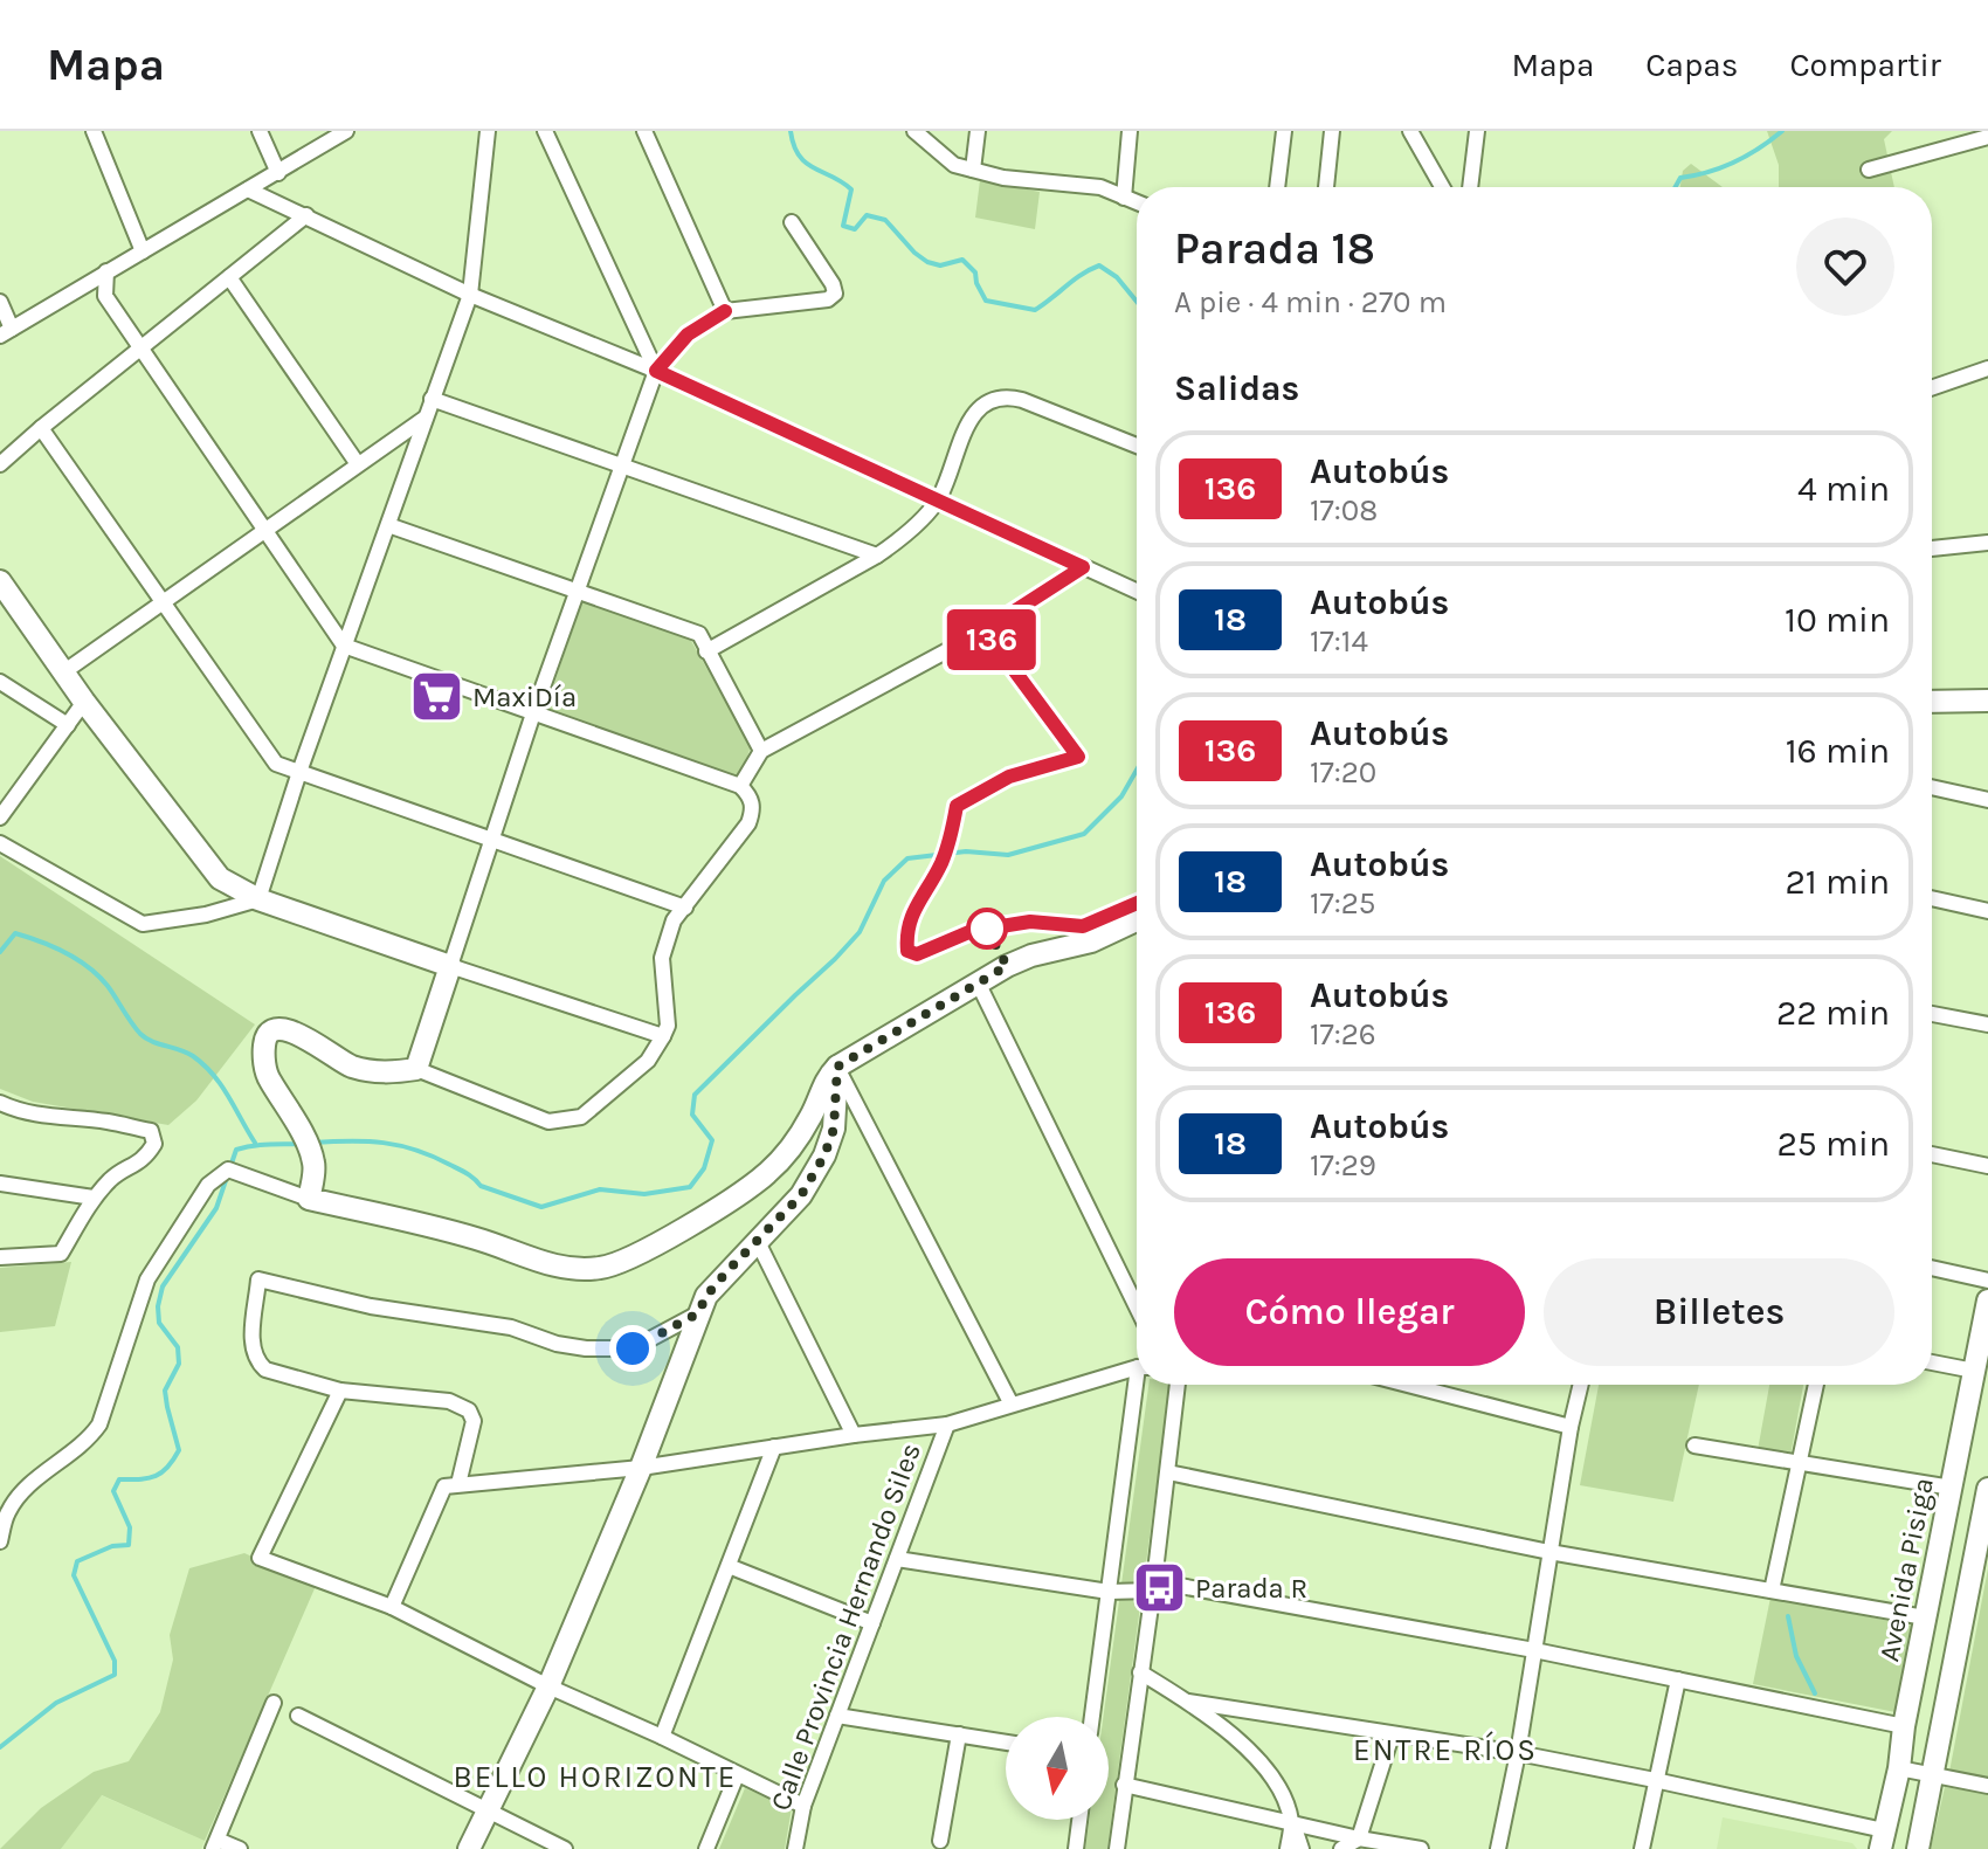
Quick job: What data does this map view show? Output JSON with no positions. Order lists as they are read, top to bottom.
{
  "streets": {
    "street": ["Avenida Pisiga", "Calle Provincia Hernando Siles"]
  },
  "districts": ["ENTRE RÍOS", "BELLO HORIZONTE"],
  "places": {
    "supermarket": ["MaxiDía"],
    "bus stop": ["Parada R"]
  },
  "lines": ["bus line 136"],
  "north": "bottom",
  "page": {
    "header": "Mapa",
    "nav": ["Mapa", "Capas", "Compartir"],
    "on_map": "136",
    "heading": [
      ["Parada 18", "A pie · 4 min · 270 m"],
      "Salidas"
    ],
    "list": [
      {
        "mark": "136",
        "name": "Autobús",
        "note": "17:08",
        "value": "4 min"
      },
      {
        "mark": "18",
        "name": "Autobús",
        "note": "17:14",
        "value": "10 min"
      },
      {
        "mark": "136",
        "name": "Autobús",
        "note": "17:20",
        "value": "16 min"
      },
      {
        "mark": "18",
        "name": "Autobús",
        "note": "17:25",
        "value": "21 min"
      },
      {
        "mark": "136",
        "name": "Autobús",
        "note": "17:26",
        "value": "22 min"
      },
      {
        "mark": "18",
        "name": "Autobús",
        "note": "17:29",
        "value": "25 min"
      }
    ],
    "buttons": ["Cómo llegar", "Billetes"]
  }
}
